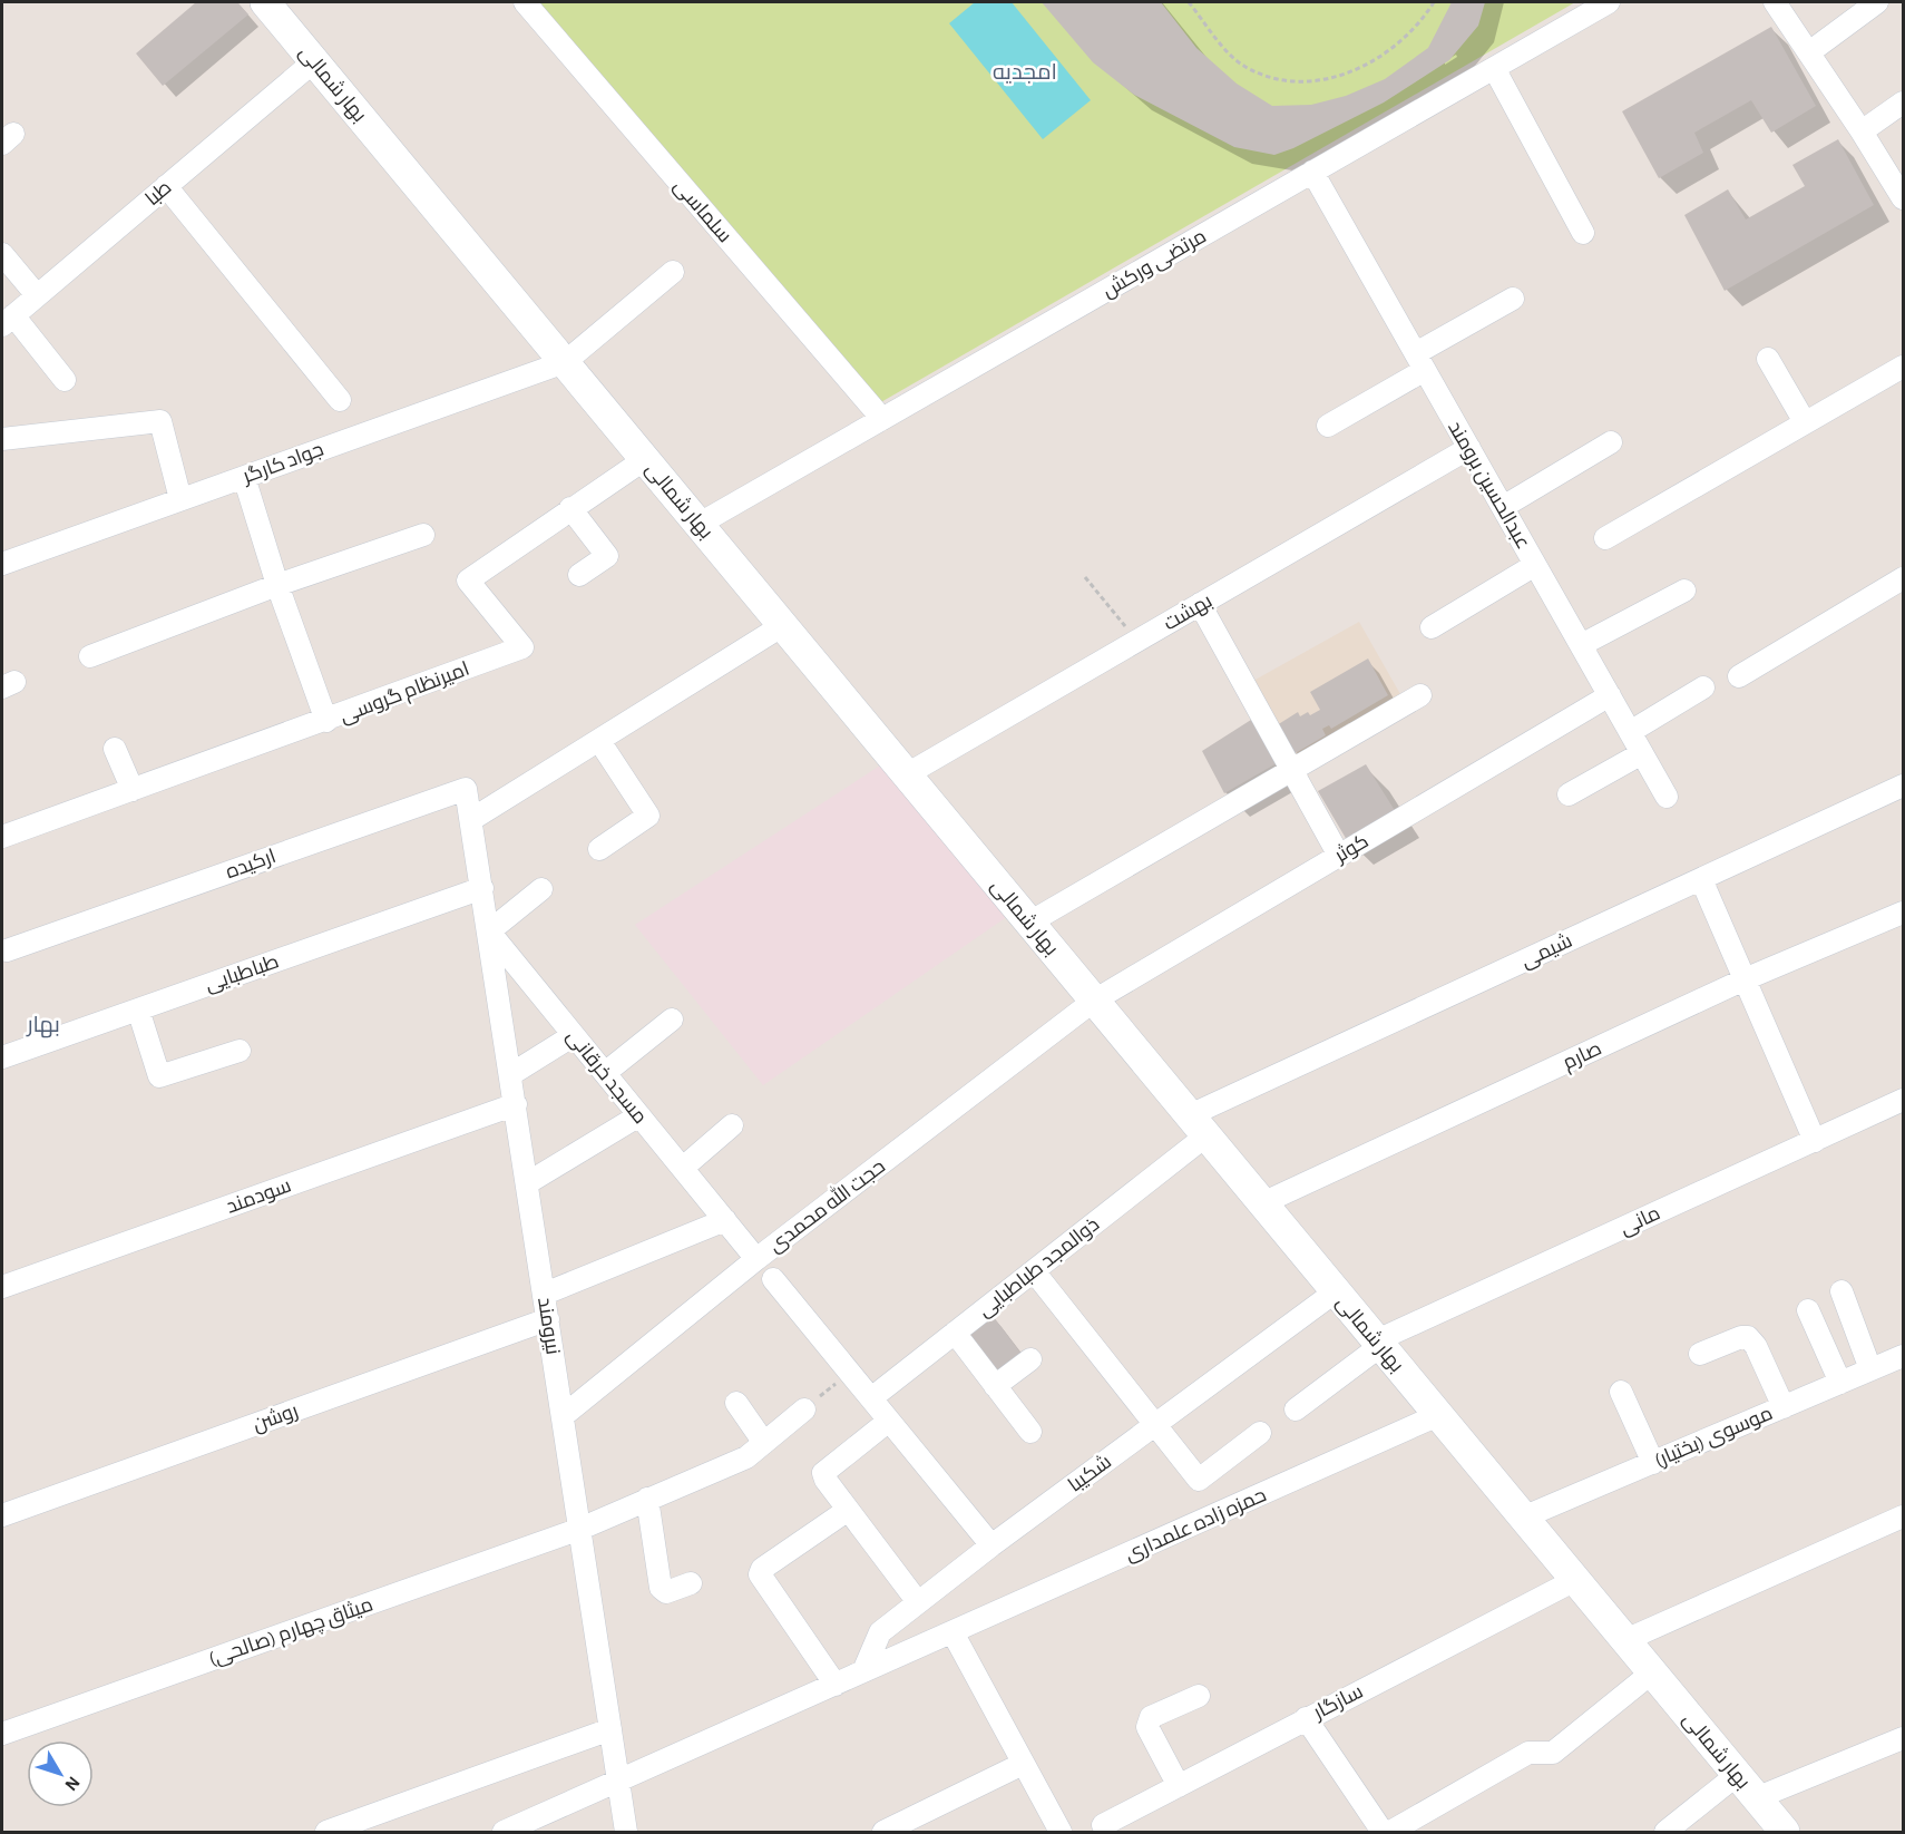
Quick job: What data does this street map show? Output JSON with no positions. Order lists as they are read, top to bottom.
{
  "streets": {
    "main road": ["بهار شمالی"],
    "street": [
      "طبا",
      "سلماسی",
      "مرتضی ورکش",
      "جواد کارگر",
      "عبدالحسین برومند",
      "بهشت",
      "امیرنظام گروسی",
      "کوثر",
      "ارکیده",
      "شیمی",
      "طباطبایی",
      "صارم",
      "مسجد خرقانی",
      "سودمند",
      "حجت الله محمدی",
      "مانی",
      "ذوالمجد طباطبایی",
      "نیرومند",
      "روشن",
      "موسوی (بختیار)",
      "شکیبا",
      "حمزه زاده علمداری",
      "میثاق چهارم (صالحی)",
      "سازگار"
    ]
  },
  "crossings": [
    ["بهار شمالی", "طبا"],
    ["بهار شمالی", "مرتضی ورکش"],
    ["بهار شمالی", "جواد کارگر"],
    ["بهار شمالی", "بهشت"],
    ["بهار شمالی", "امیرنظام گروسی"],
    ["بهار شمالی", "کوثر"],
    ["بهار شمالی", "شیمی"],
    ["بهار شمالی", "صارم"],
    ["بهار شمالی", "حجت الله محمدی"],
    ["بهار شمالی", "مانی"],
    ["بهار شمالی", "ذوالمجد طباطبایی"],
    ["بهار شمالی", "موسوی (بختیار)"],
    ["بهار شمالی", "شکیبا"],
    ["بهار شمالی", "حمزه زاده علمداری"],
    ["بهار شمالی", "سازگار"],
    ["سلماسی", "مرتضی ورکش"],
    ["مرتضی ورکش", "عبدالحسین برومند"],
    ["عبدالحسین برومند", "بهشت"],
    ["عبدالحسین برومند", "کوثر"],
    ["کوثر", "حجت الله محمدی"],
    ["ارکیده", "نیرومند"],
    ["شیمی", "ذوالمجد طباطبایی"],
    ["طباطبایی", "نیرومند"],
    ["مسجد خرقانی", "حجت الله محمدی"],
    ["مسجد خرقانی", "نیرومند"],
    ["سودمند", "نیرومند"],
    ["حجت الله محمدی", "نیرومند"],
    ["نیرومند", "روشن"],
    ["نیرومند", "حمزه زاده علمداری"],
    ["نیرومند", "میثاق چهارم (صالحی)"],
    ["شکیبا", "حمزه زاده علمداری"]
  ],
  "districts": ["امجدیه", "بهار"],
  "north": "bottom right"
}
